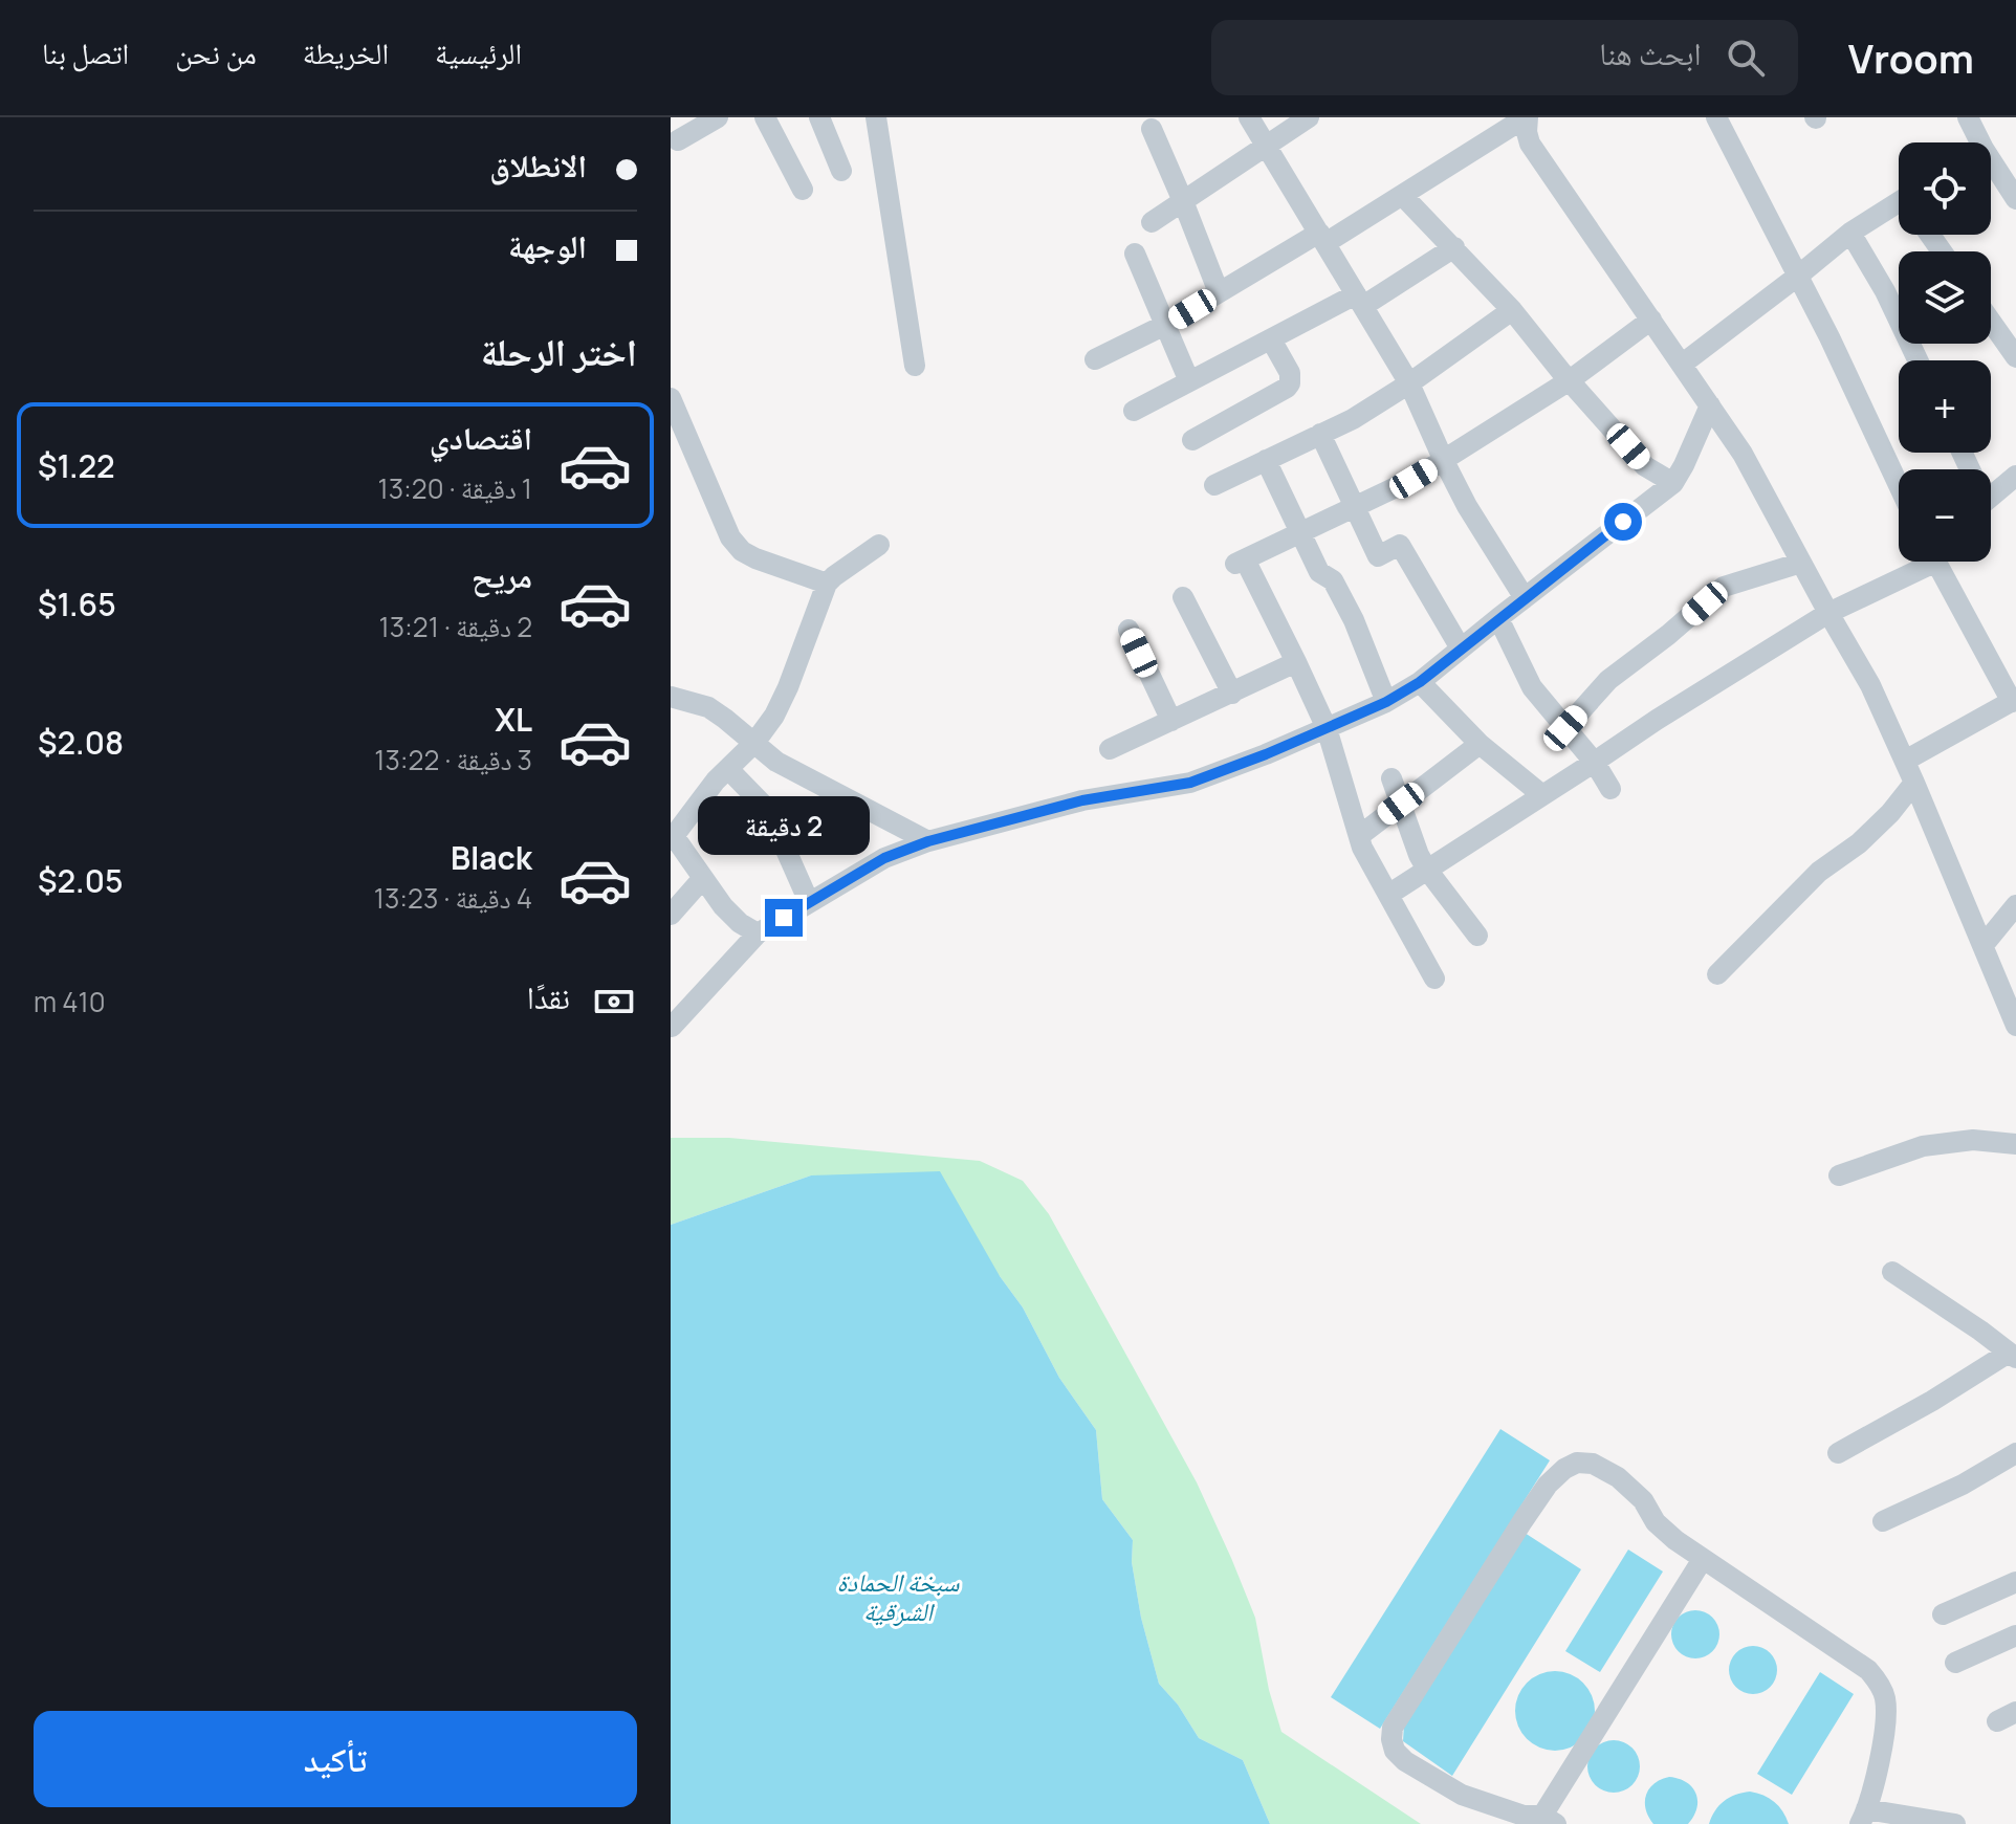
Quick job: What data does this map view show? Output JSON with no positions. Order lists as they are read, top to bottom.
{
  "water": ["سبخة الحمادة الشرقية"],
  "page": {
    "header": "Vroom",
    "search": "ابحث هنا",
    "nav": [
      "الرئيسية",
      "الخريطة",
      "من نحن",
      "اتصل بنا"
    ],
    "banner": ["الانطلاق", "الوجهة"],
    "map_buttons": ["+", "−"],
    "heading": "اختر الرحلة",
    "list": [
      {
        "name": "اقتصادي",
        "note": "1 دقيقة · 13:20",
        "value": "$1.22"
      },
      {
        "name": "مريح",
        "note": "2 دقيقة · 13:21",
        "value": "$1.65"
      },
      {
        "name": "XL",
        "note": "3 دقيقة · 13:22",
        "value": "$2.08"
      },
      {
        "name": "Black",
        "note": "4 دقيقة · 13:23",
        "value": "$2.05"
      }
    ],
    "bubble": "2 دقيقة",
    "pay": ["نقدًا", "410 m"],
    "buttons": "تأكيد"
  }
}
